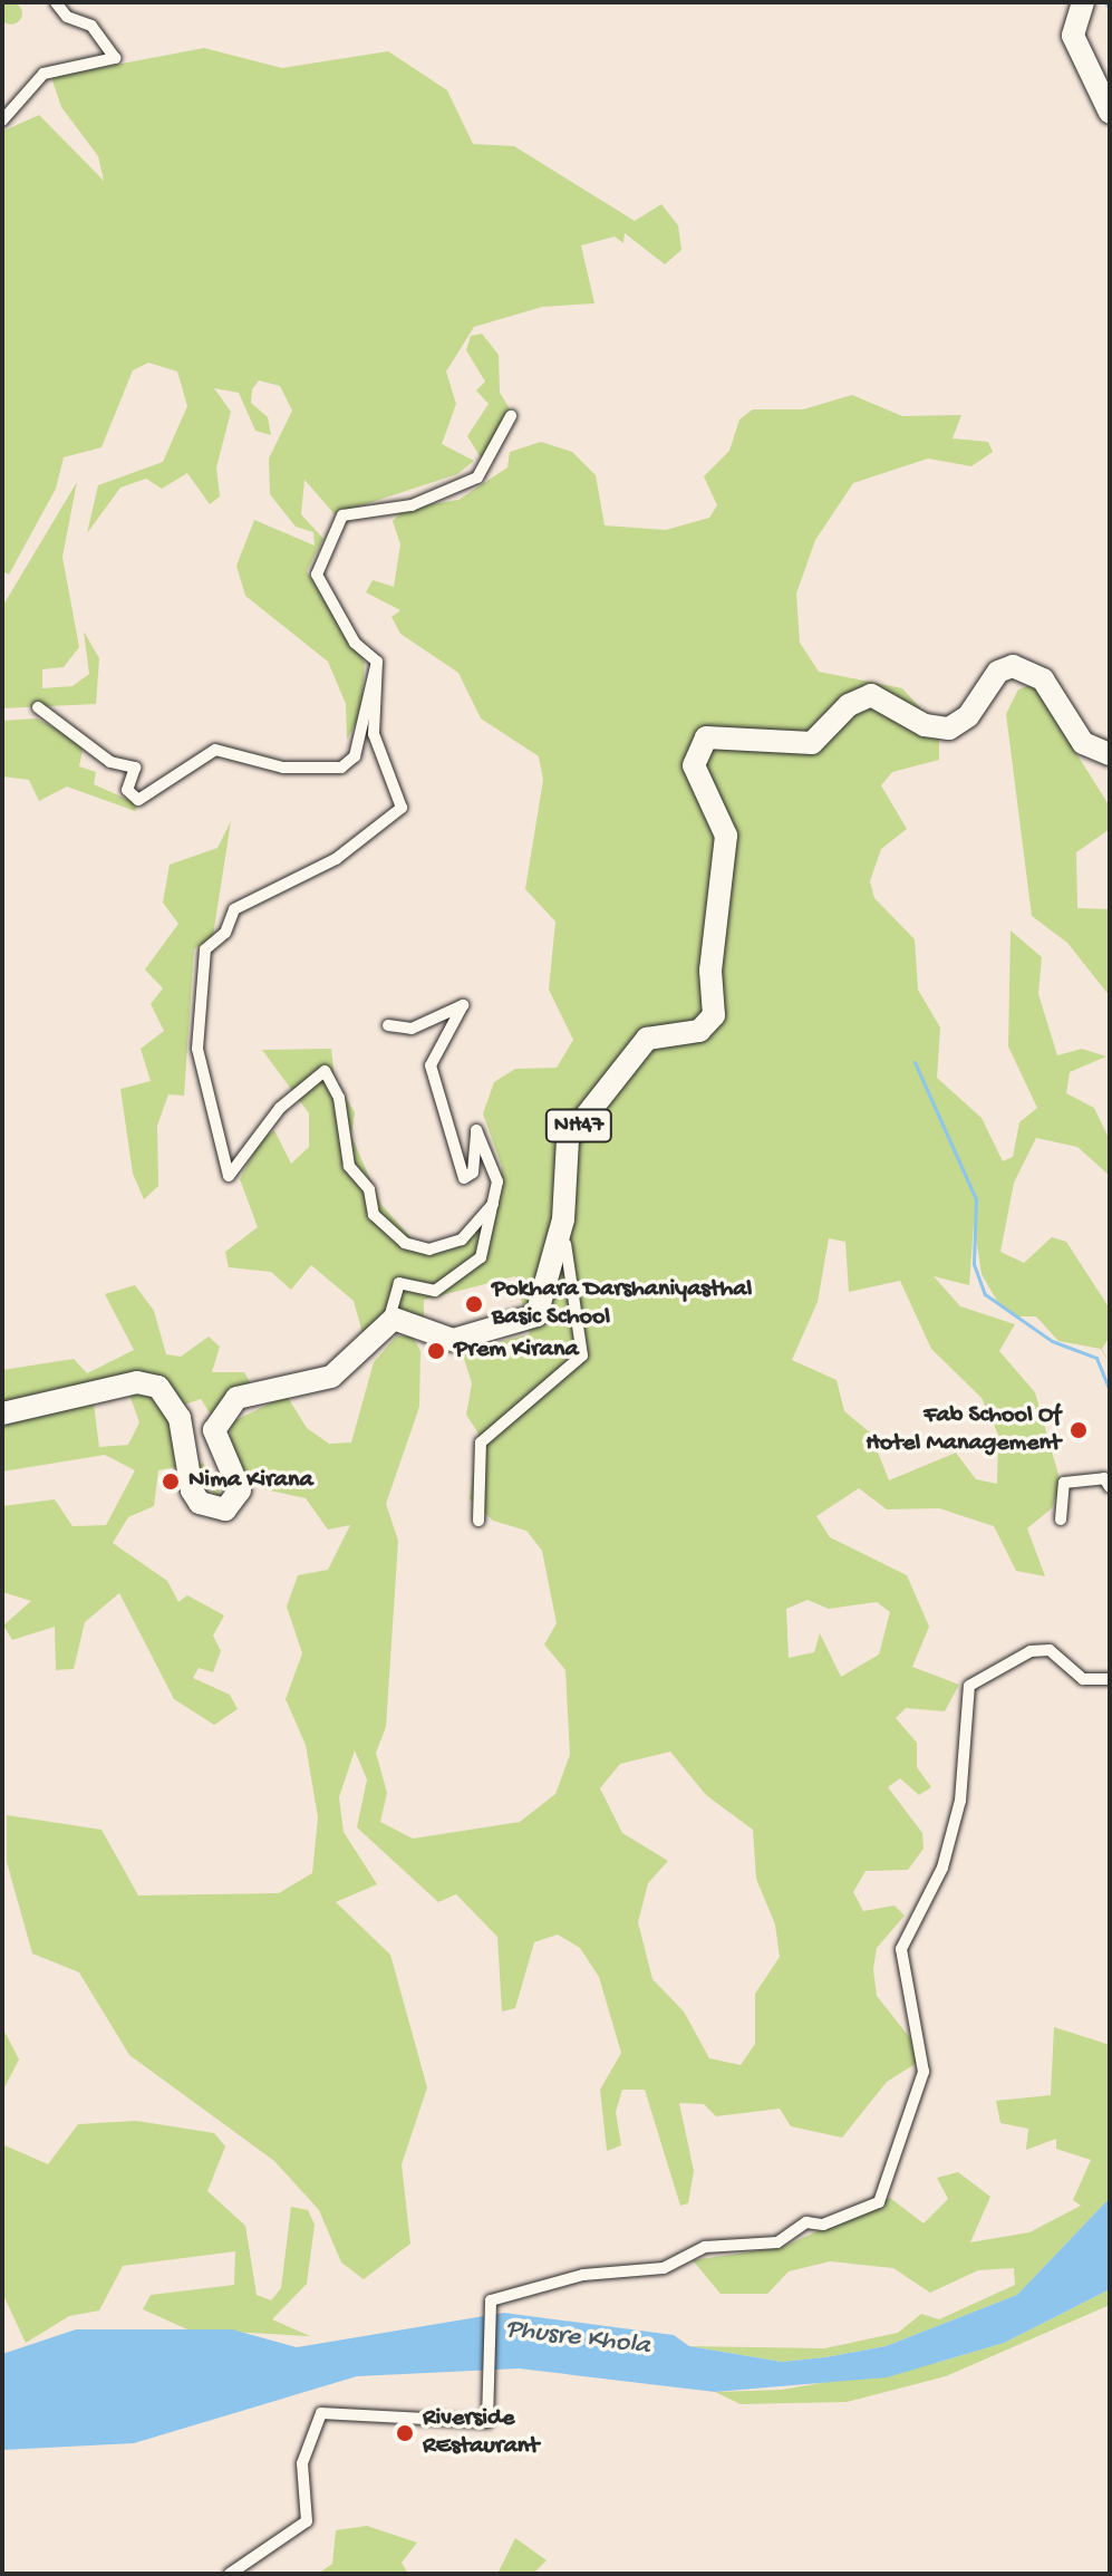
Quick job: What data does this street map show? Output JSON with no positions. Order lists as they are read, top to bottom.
{
  "streets": {
    "highway": ["NH47"]
  },
  "water": ["Phusre Khola"],
  "places": [
    "Pokhara Darshaniyasthal Basic School",
    "Prem Kirana",
    "Fab School Of Hotel Management",
    "Nima Kirana",
    "Riverside REstaurant"
  ]
}
